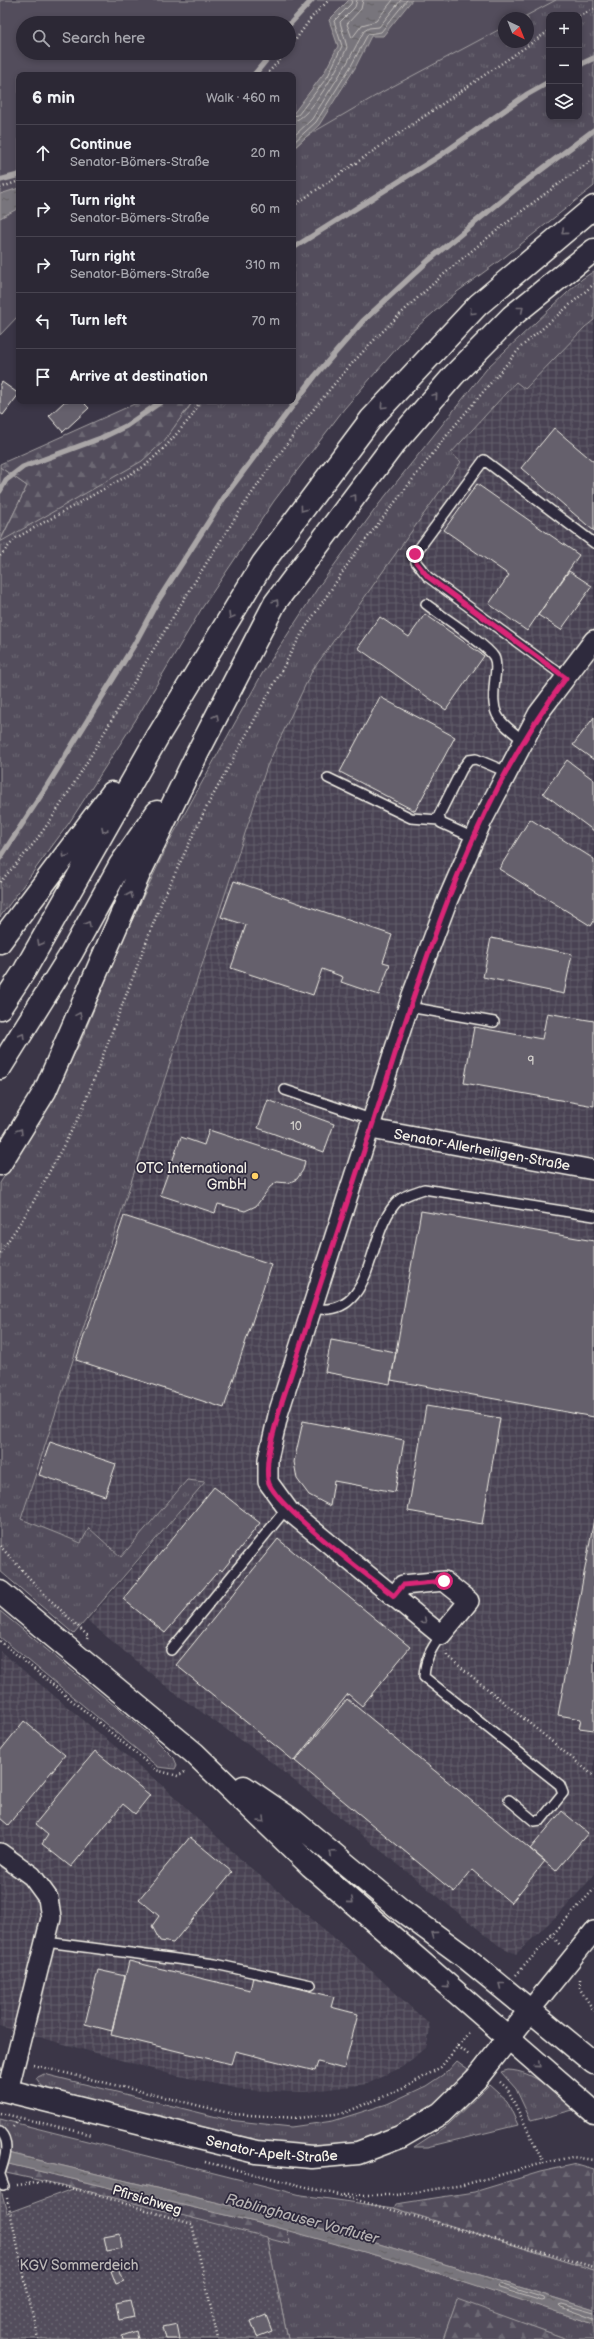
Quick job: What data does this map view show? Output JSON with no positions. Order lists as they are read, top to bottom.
{
  "streets": {
    "main road": ["Senator-Apelt-Straße"],
    "street": ["Senator-Allerheiligen-Straße"],
    "path": ["Pfirsichweg"]
  },
  "water": ["Rablinghauser Vorfluter"],
  "parks": ["KGV Sommerdeich"],
  "places": ["OTC International GmbH"],
  "house_numbers": ["9", "10"],
  "north": "bottom right",
  "page": {
    "map_buttons": ["+", "−"],
    "search": "Search here",
    "heading": ["6 min", "Walk · 460 m"],
    "list": [
      ["Continue", "Senator-Bömers-Straße", "20 m"],
      ["Turn right", "Senator-Bömers-Straße", "60 m"],
      ["Turn right", "Senator-Bömers-Straße", "310 m"],
      ["Turn left", "70 m"],
      "Arrive at destination"
    ]
  }
}
